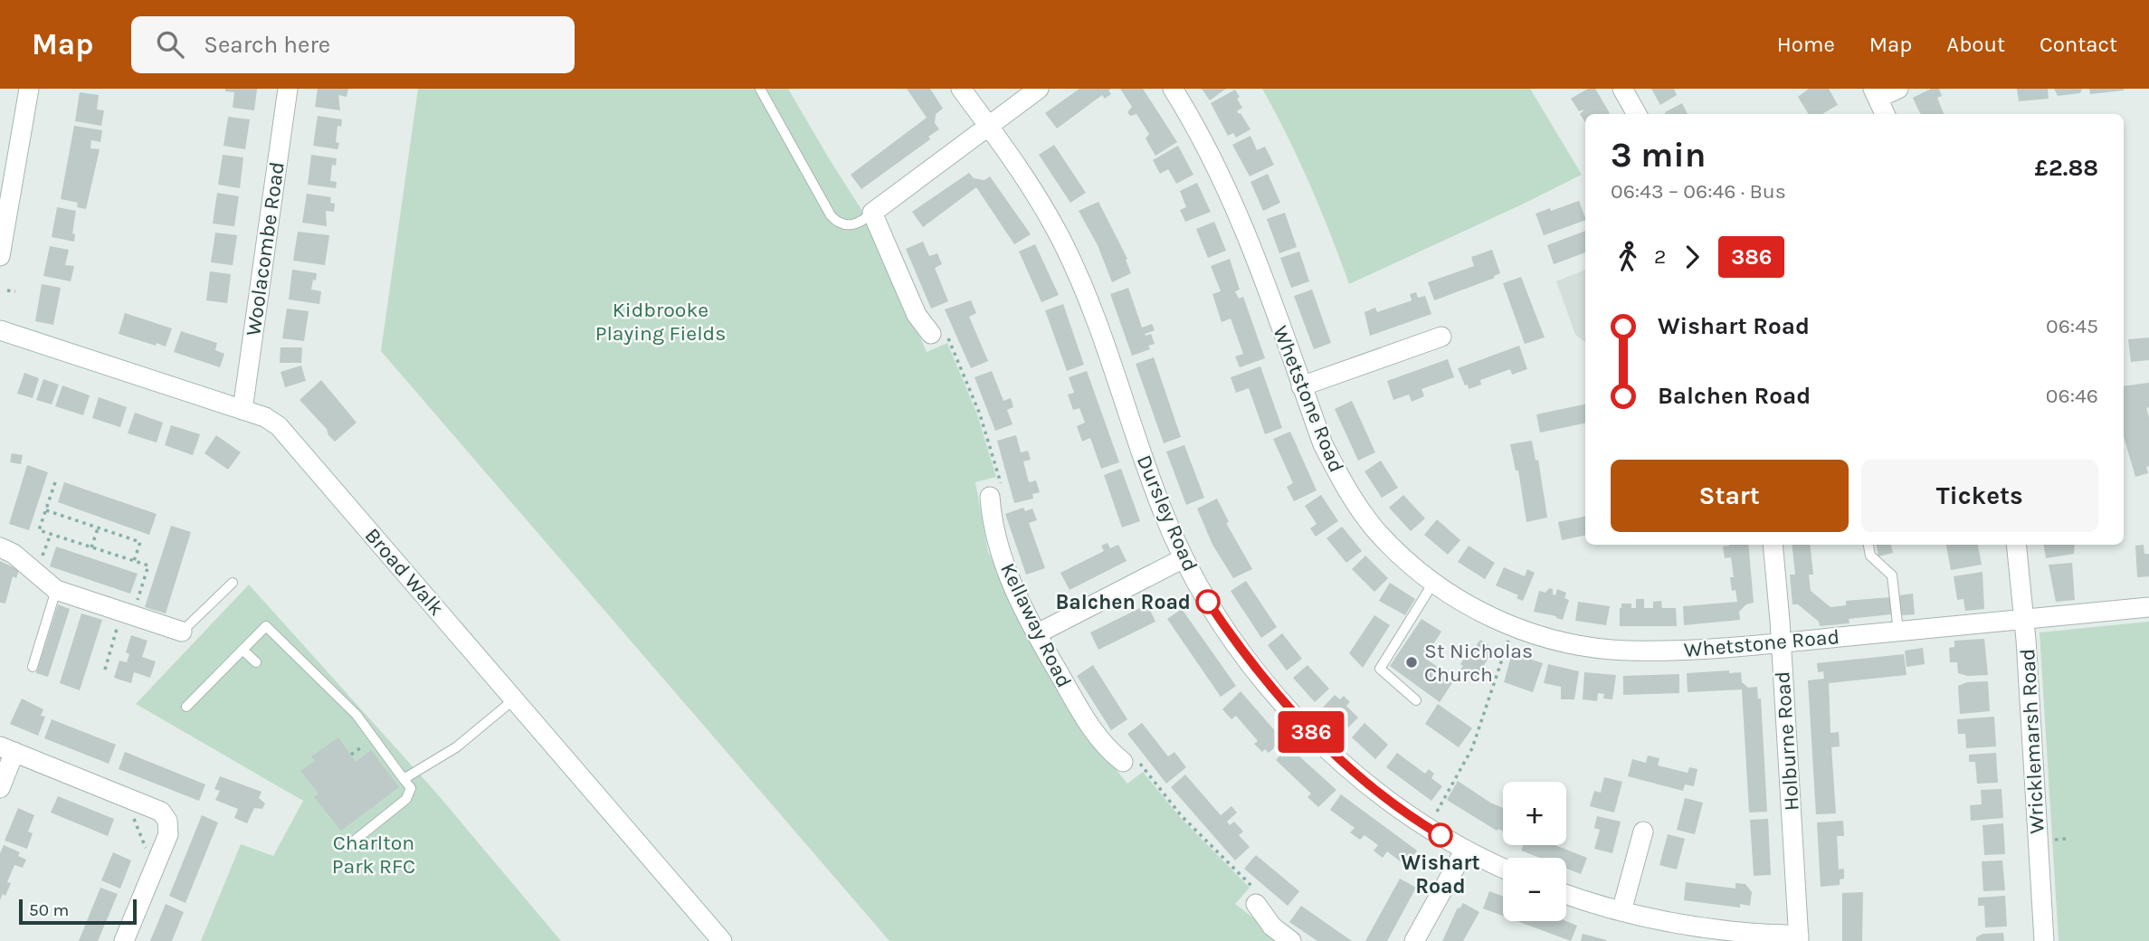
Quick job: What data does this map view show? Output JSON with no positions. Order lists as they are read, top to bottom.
{
  "streets": {
    "street": [
      "Woolacombe Road",
      "Whetstone Road",
      "Dursley Road",
      "Broad Walk",
      "Kellaway Road",
      "Holburne Road",
      "Wricklemarsh Road"
    ]
  },
  "crossings": [
    ["Woolacombe Road", "Broad Walk"],
    ["Whetstone Road", "Holburne Road"],
    ["Whetstone Road", "Wricklemarsh Road"]
  ],
  "parks": ["Kidbrooke Playing Fields", "Charlton Park RFC"],
  "places": ["Balchen Road", "St Nicholas Church", "Wishart Road"],
  "lines": ["bus line 386"],
  "scale_bar": "50 m",
  "page": {
    "header": "Map",
    "search": "Search here",
    "nav": [
      "Home",
      "Map",
      "About",
      "Contact"
    ],
    "on_map": "386",
    "heading": ["3 min", "06:43 – 06:46 · Bus", "£2.88"],
    "legs": ["2", "386"],
    "list": [
      {
        "name": "Wishart Road",
        "value": "06:45"
      },
      {
        "name": "Balchen Road",
        "value": "06:46"
      }
    ],
    "buttons": ["Start", "Tickets"],
    "map_buttons": ["+", "−"],
    "scale": "50 m"
  }
}
